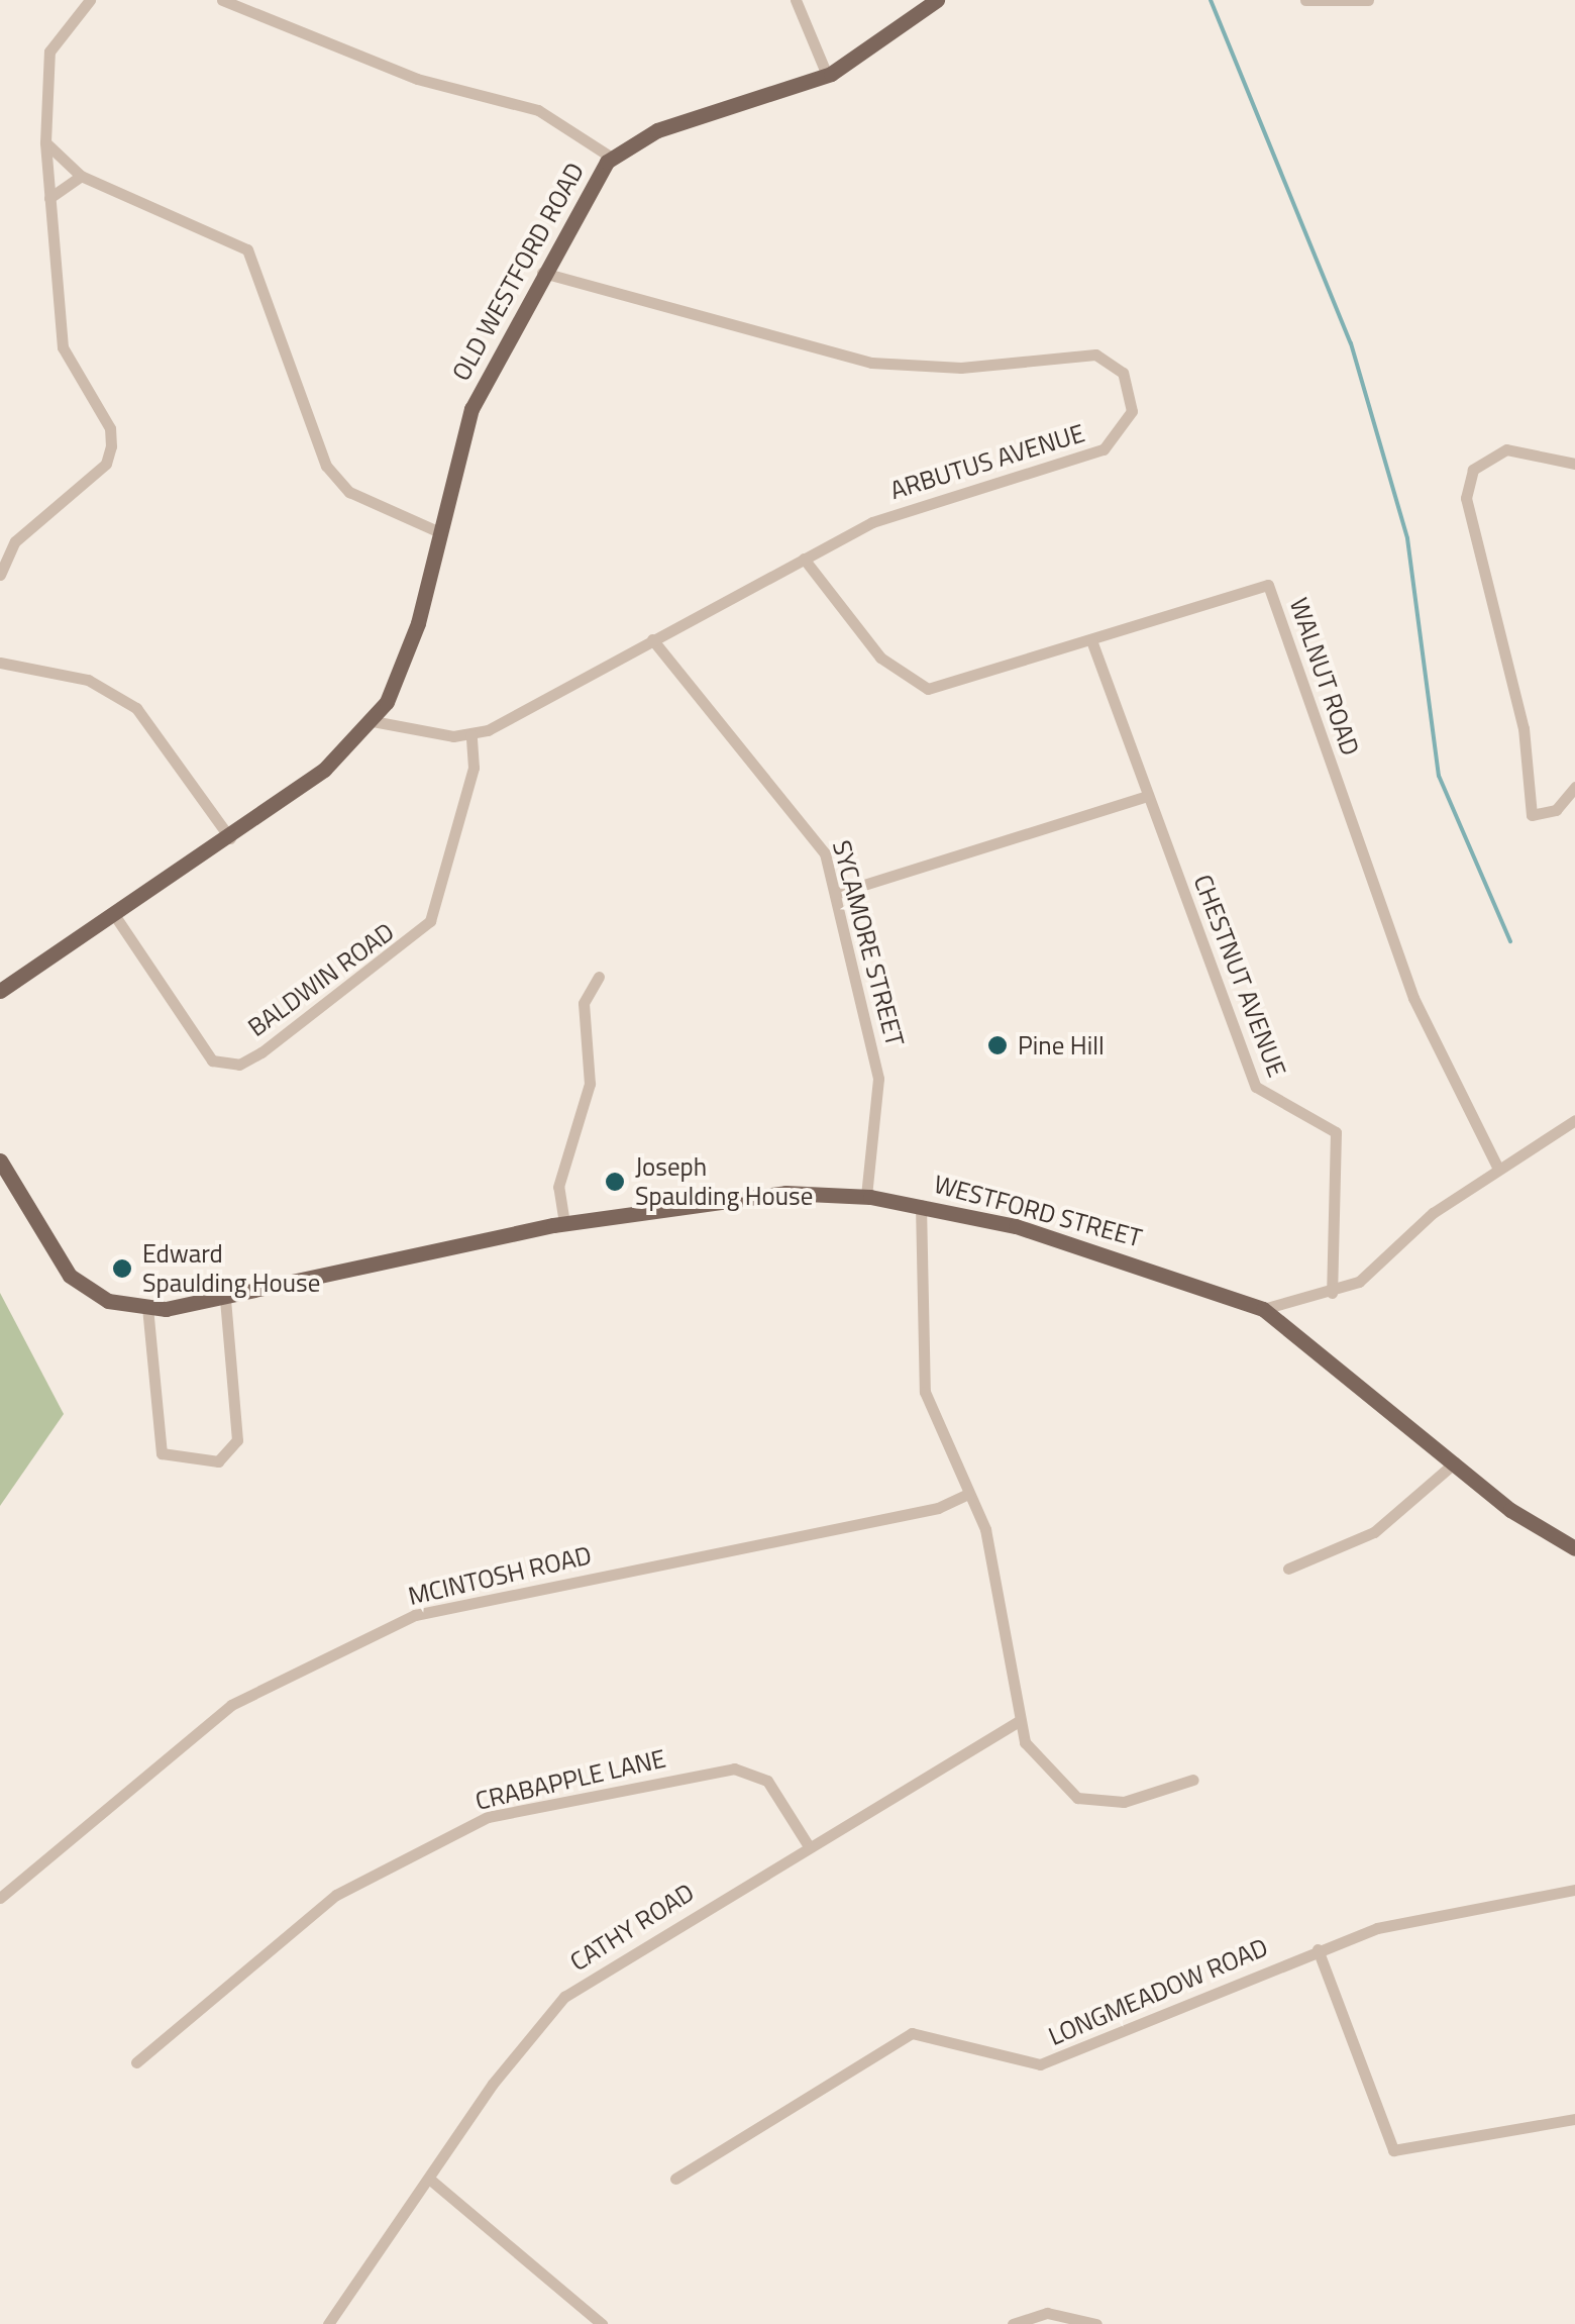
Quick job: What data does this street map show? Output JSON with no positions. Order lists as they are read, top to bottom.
{
  "streets": {
    "main road": ["OLD WESTFORD ROAD", "WESTFORD STREET"],
    "street": [
      "ARBUTUS AVENUE",
      "WALNUT ROAD",
      "SYCAMORE STREET",
      "CHESTNUT AVENUE",
      "BALDWIN ROAD",
      "MCINTOSH ROAD",
      "CRABAPPLE LANE",
      "CATHY ROAD",
      "LONGMEADOW ROAD"
    ]
  },
  "crossings": [
    ["OLD WESTFORD ROAD", "ARBUTUS AVENUE"],
    ["OLD WESTFORD ROAD", "BALDWIN ROAD"],
    ["ARBUTUS AVENUE", "WALNUT ROAD"],
    ["ARBUTUS AVENUE", "SYCAMORE STREET"],
    ["ARBUTUS AVENUE", "BALDWIN ROAD"],
    ["WALNUT ROAD", "CHESTNUT AVENUE"],
    ["SYCAMORE STREET", "WESTFORD STREET"],
    ["CRABAPPLE LANE", "CATHY ROAD"]
  ],
  "places": ["Pine Hill", "Joseph Spaulding House", "Edward Spaulding House"]
}
